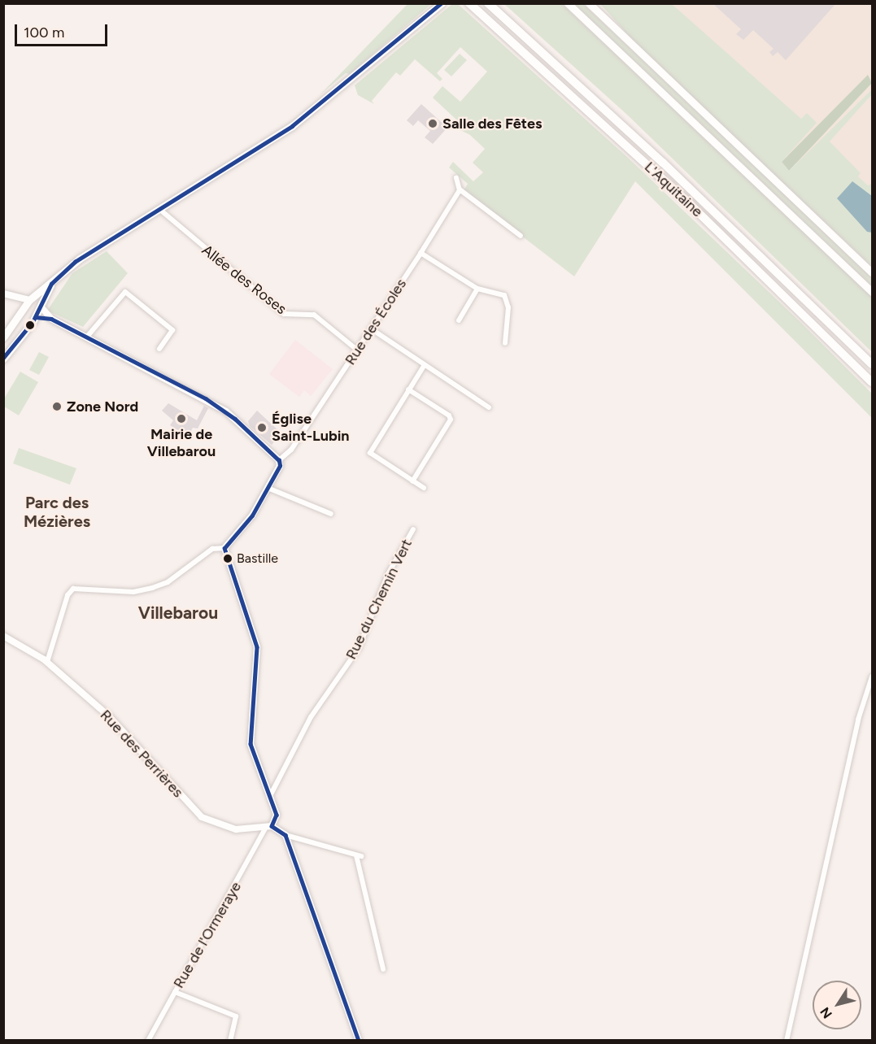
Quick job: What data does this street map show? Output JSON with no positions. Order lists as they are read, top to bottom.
{
  "streets": {
    "highway": ["L'Aquitaine"],
    "street": [
      "Allée des Roses",
      "Rue des Écoles",
      "Rue du Chemin Vert",
      "Rue des Perrières",
      "Rue de l'Ormeraye"
    ]
  },
  "crossings": [
    ["Allée des Roses", "Rue des Écoles"],
    ["Rue des Perrières", "Rue de l'Ormeraye"]
  ],
  "districts": ["Parc des Mézières", "Villebarou"],
  "places": [
    "Salle des Fêtes",
    "Zone Nord",
    "Mairie de Villebarou",
    "Église Saint-Lubin",
    "Bastille"
  ],
  "scale_bar": "100 m",
  "north": "bottom left"
}
